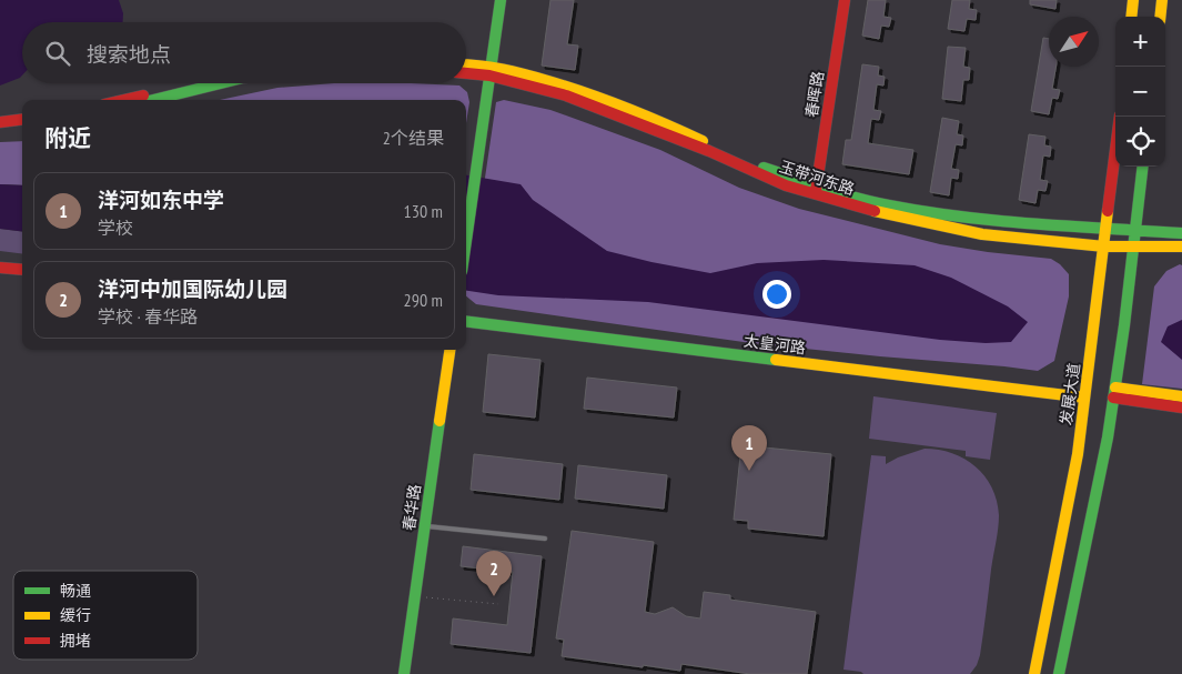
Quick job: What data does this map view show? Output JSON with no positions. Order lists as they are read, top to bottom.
{
  "streets": {
    "street": [
      "春晖路",
      "玉带河东路",
      "太皇河路",
      "发展大道",
      "春华路"
    ]
  },
  "crossings": [
    ["春晖路", "玉带河东路"],
    ["玉带河东路", "发展大道"],
    ["太皇河路", "发展大道"]
  ],
  "legend": ["畅通", "缓行", "拥堵"],
  "north": "top right",
  "page": {
    "map_buttons": ["+", "−"],
    "search": "搜索地点",
    "heading": ["附近", "2个结果"],
    "list": [
      {
        "mark": "1",
        "name": "洋河如东中学",
        "note": "学校",
        "value": "130 m"
      },
      {
        "mark": "2",
        "name": "洋河中加国际幼儿园",
        "note": "学校 · 春华路",
        "value": "290 m"
      }
    ],
    "pins": ["1", "2"]
  }
}
